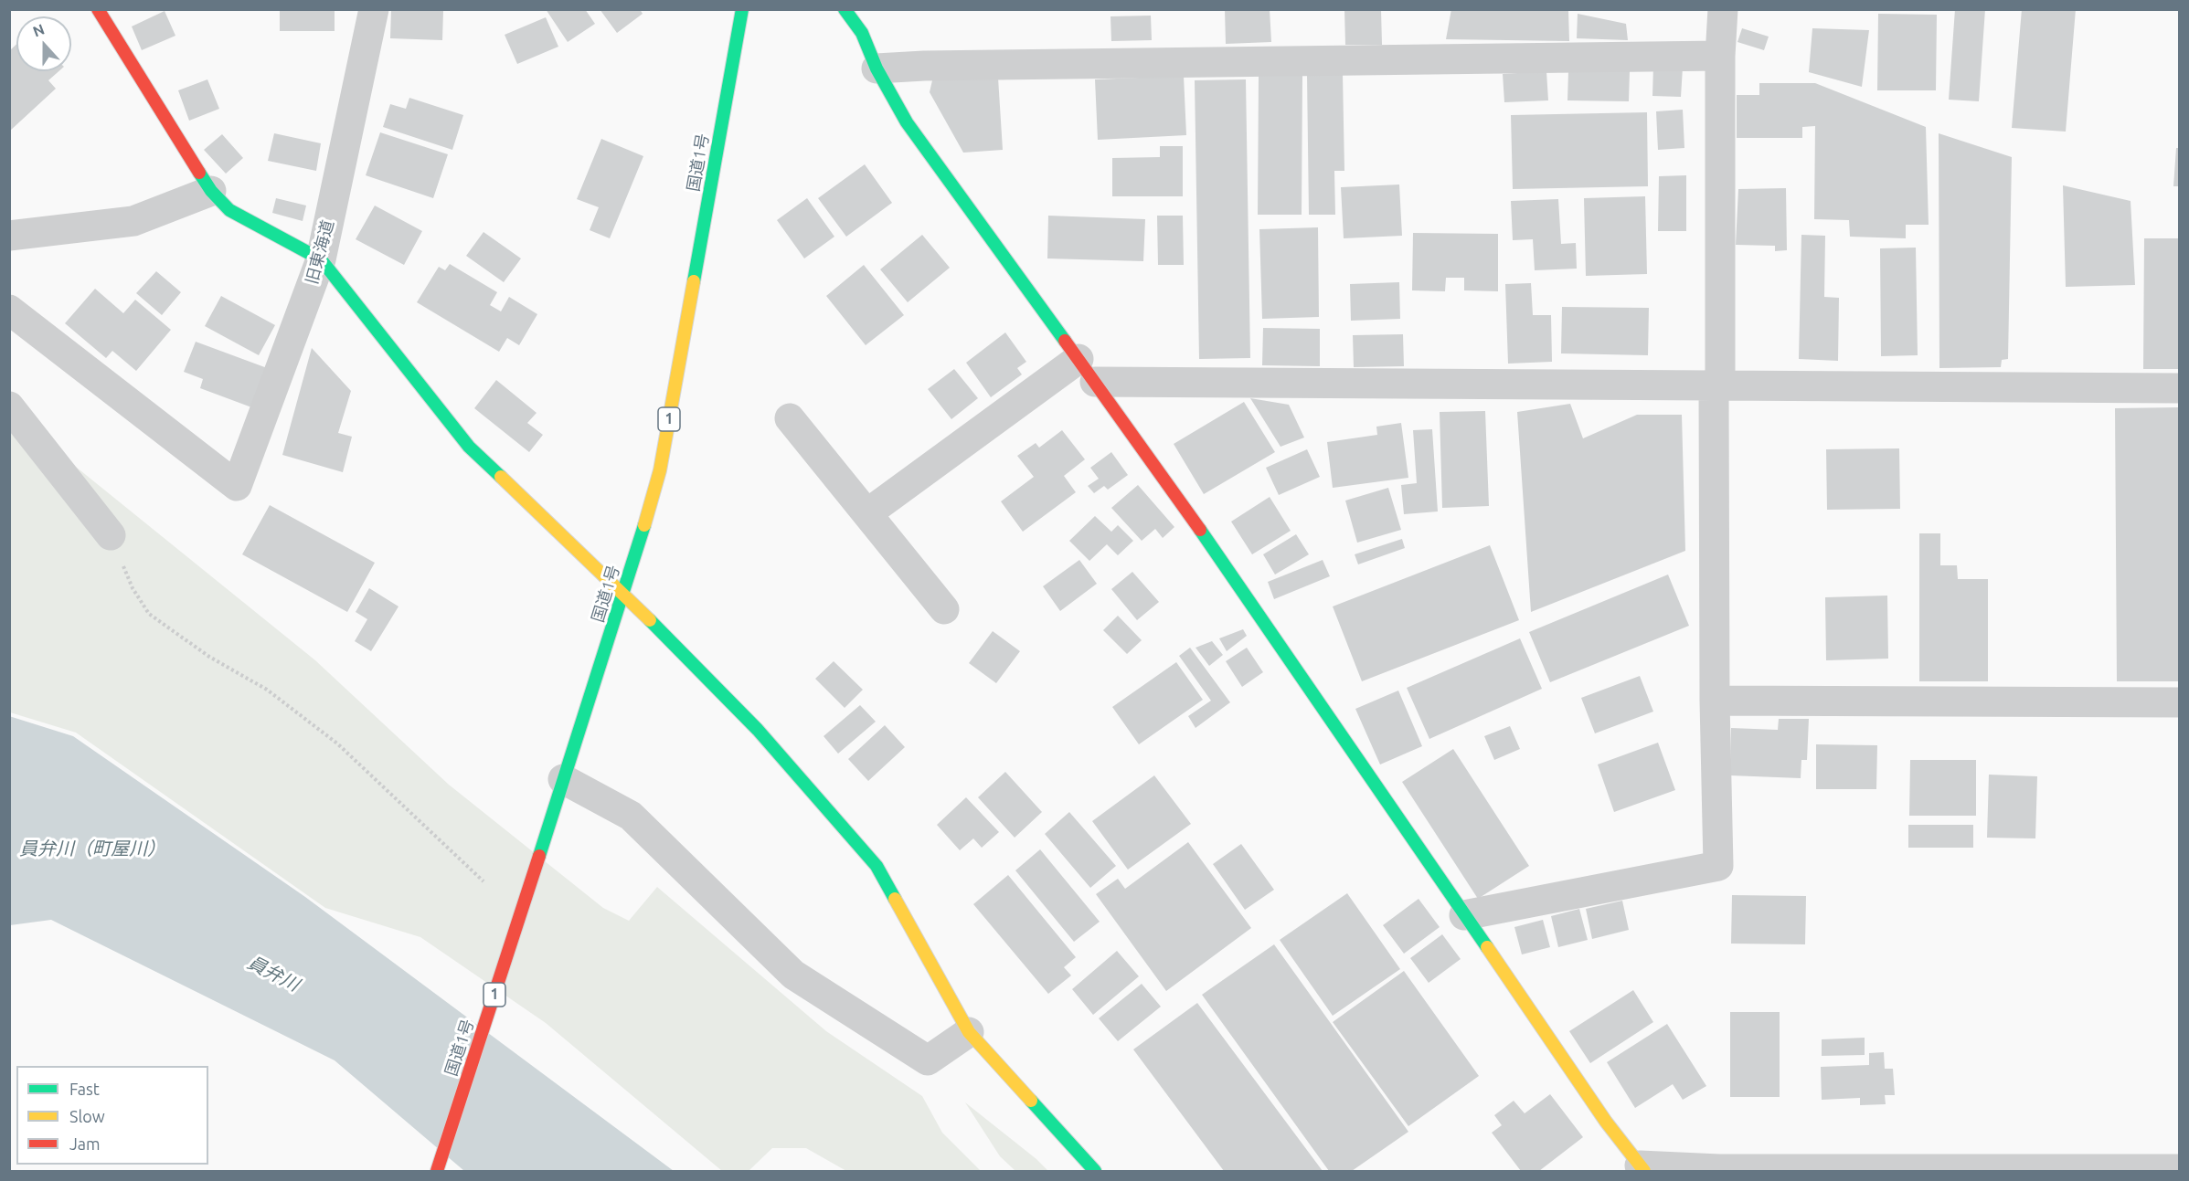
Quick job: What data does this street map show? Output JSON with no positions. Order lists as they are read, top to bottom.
{
  "streets": {
    "main road": ["国道1号", "1"],
    "street": ["旧東海道"]
  },
  "water": ["員弁川（町屋川）", "員弁川"],
  "legend": ["Fast", "Slow", "Jam"],
  "north": "top"
}
